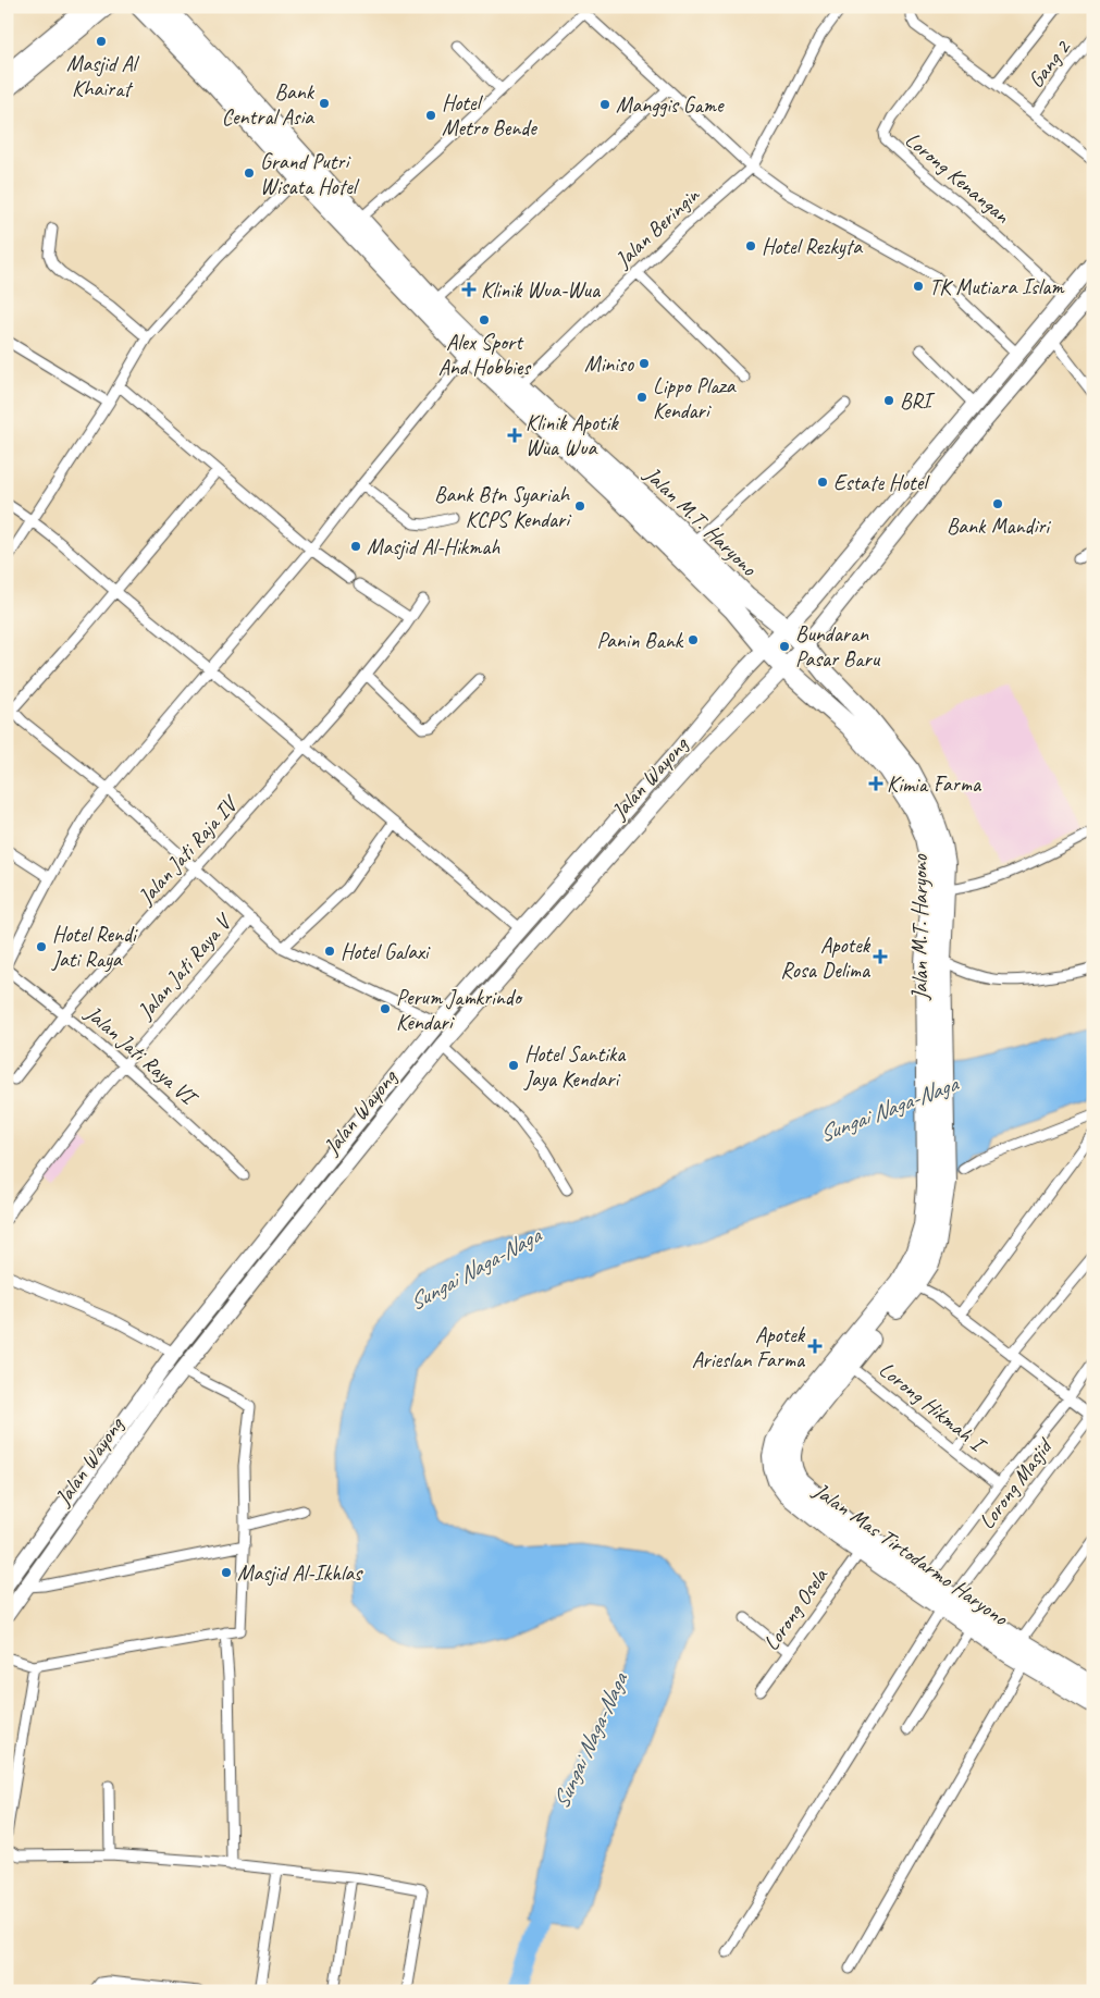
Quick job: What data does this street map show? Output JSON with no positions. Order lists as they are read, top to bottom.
{
  "streets": {
    "highway": ["Jalan M.T. Haryono", "Jalan Mas Tirtodarmo Haryono"],
    "main road": ["Jalan Wayong"],
    "street": [
      "Gang 2",
      "Lorong Kenangan",
      "Jalan Beringin",
      "Jalan Jati Raja IV",
      "Jalan Jati Raya V",
      "Jalan Jati Raya VI",
      "Lorong Hikmah I",
      "Lorong Masjid",
      "Lorong Osela"
    ]
  },
  "crossings": [
    ["Lorong Kenangan", "Jalan Wayong"],
    ["Jalan Beringin", "Jalan M.T. Haryono"],
    ["Jalan M.T. Haryono", "Jalan Wayong"],
    ["Jalan M.T. Haryono", "Jalan Mas Tirtodarmo Haryono"],
    ["Jalan Jati Raja IV", "Jalan Jati Raya VI"],
    ["Jalan Jati Raya V", "Jalan Jati Raya VI"],
    ["Lorong Hikmah I", "Jalan Mas Tirtodarmo Haryono"],
    ["Lorong Masjid", "Jalan Mas Tirtodarmo Haryono"],
    ["Jalan Mas Tirtodarmo Haryono", "Lorong Osela"]
  ],
  "water": ["Sungai Naga-Naga"],
  "places": {
    "other": [
      "Masjid Al Khairat",
      "Bank Central Asia",
      "Manggis Game",
      "Hotel Metro Bende",
      "Grand Putri Wisata Hotel",
      "Hotel Rezkyta",
      "TK Mutiara Islam",
      "Alex Sport And Hobbies",
      "Miniso",
      "Lippo Plaza Kendari",
      "BRI",
      "Estate Hotel",
      "Bank Mandiri",
      "Bank Btn Syariah KCPS Kendari",
      "Masjid Al-Hikmah",
      "Panin Bank",
      "Bundaran Pasar Baru",
      "Hotel Rendi Jati Raya",
      "Hotel Galaxi",
      "Perum Jamkrindo Kendari",
      "Hotel Santika Jaya Kendari",
      "Masjid Al-Ikhlas"
    ],
    "health": [
      "Klinik Wua-Wua",
      "Klinik Apotik Wua Wua",
      "Kimia Farma",
      "Apotek Rosa Delima",
      "Apotek Arieslan Farma"
    ]
  }
}
